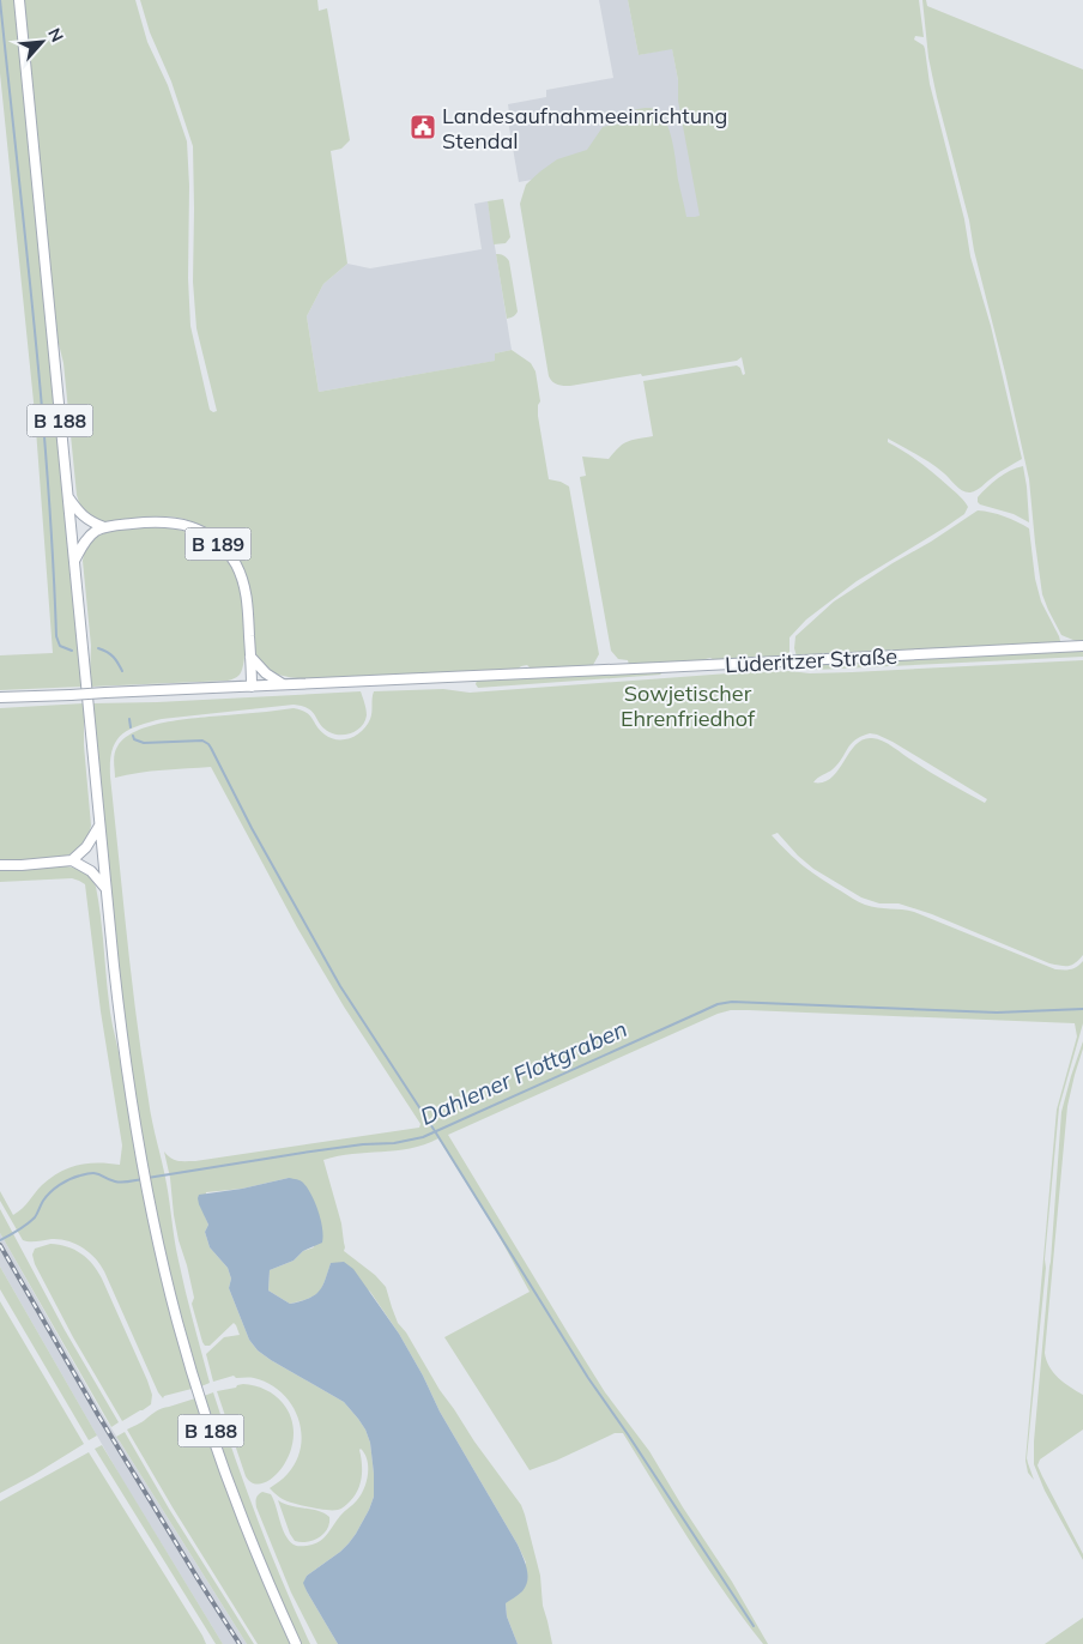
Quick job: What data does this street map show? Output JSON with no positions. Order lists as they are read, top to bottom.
{
  "streets": {
    "main road": ["B 188", "B 189", "Lüderitzer Straße"]
  },
  "crossings": [
    ["B 189", "Lüderitzer Straße"]
  ],
  "water": ["Dahlener Flottgraben"],
  "parks": ["Sowjetischer Ehrenfriedhof"],
  "places": {
    "public building": ["Landesaufnahmeeinrichtung Stendal"]
  },
  "north": "top right"
}
